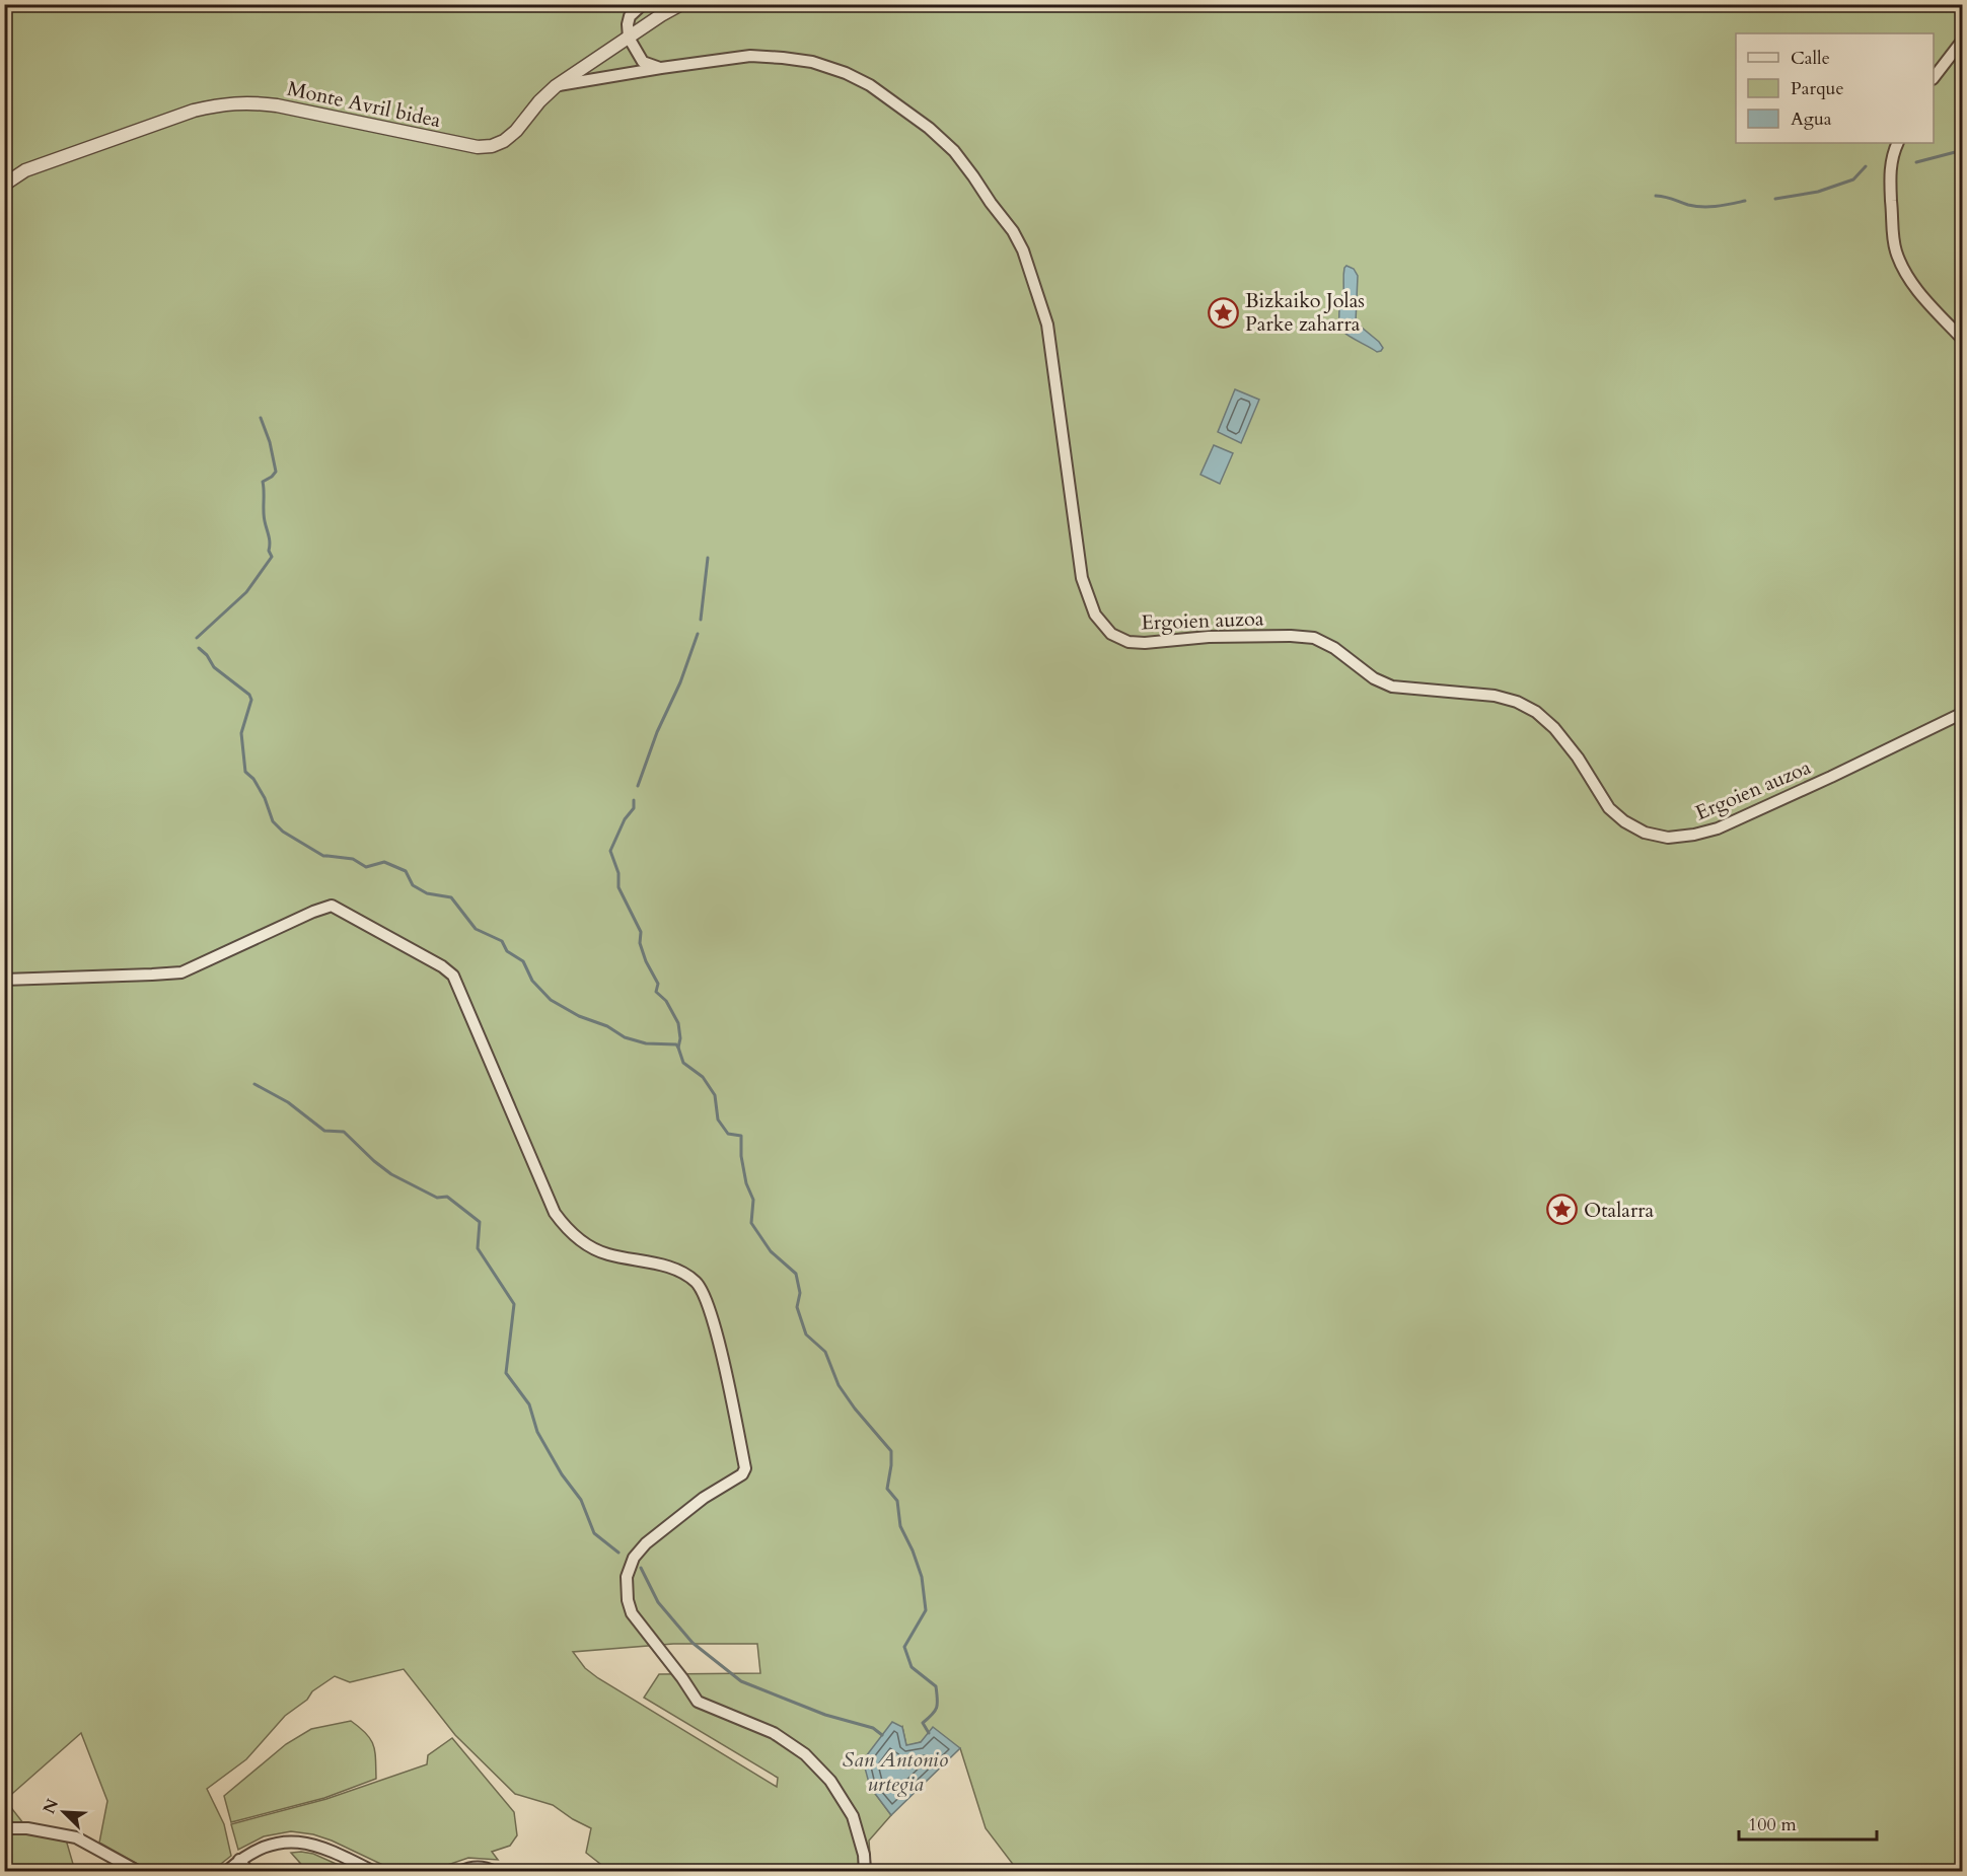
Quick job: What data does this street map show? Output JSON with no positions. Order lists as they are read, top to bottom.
{
  "streets": {
    "street": ["Monte Avril bidea", "Ergoien auzoa"]
  },
  "crossings": [
    ["Monte Avril bidea", "Ergoien auzoa"]
  ],
  "water": ["San Antonio urtegia"],
  "places": {
    "place": ["Bizkaiko Jolas Parke zaharra", "Otalarra"]
  },
  "legend": ["Calle", "Parque", "Agua"],
  "scale_bar": "100 m",
  "north": "top left"
}
